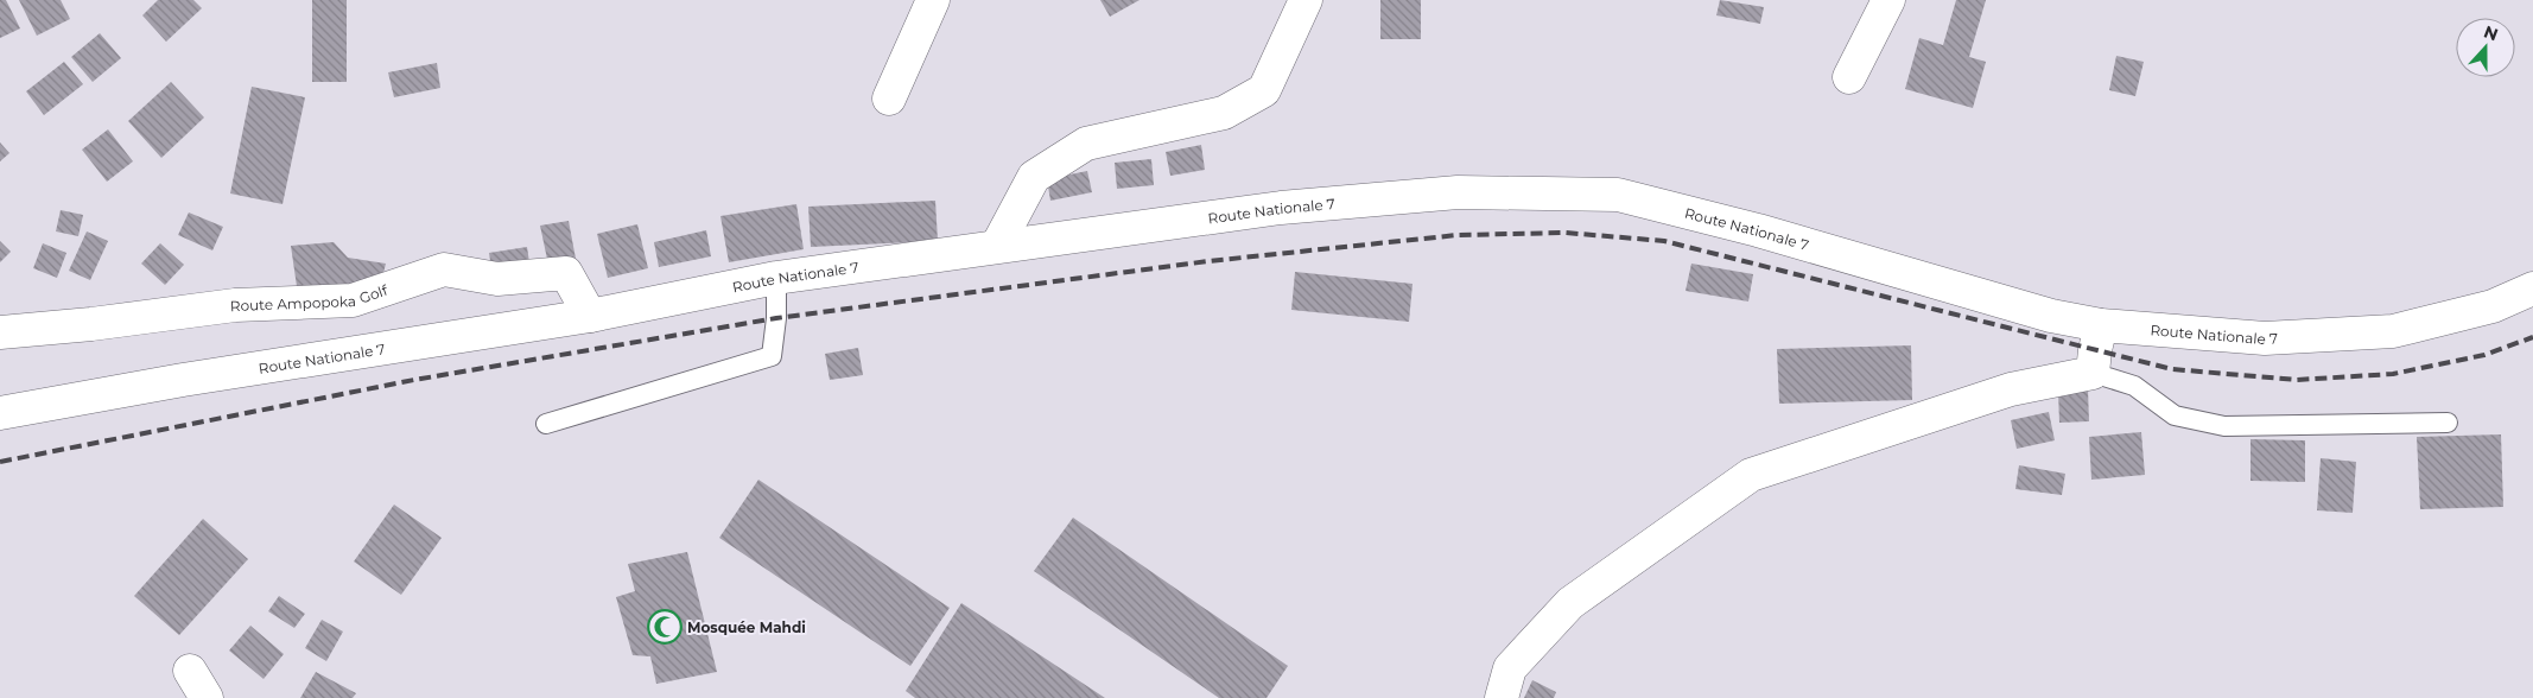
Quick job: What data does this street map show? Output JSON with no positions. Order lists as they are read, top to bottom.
{
  "streets": {
    "main road": ["Route Nationale 7", "Route Ampopoka Golf"]
  },
  "crossings": [
    ["Route Nationale 7", "Route Ampopoka Golf"]
  ],
  "places": {
    "mosque": ["Mosquée Mahdi"]
  },
  "north": "top"
}
